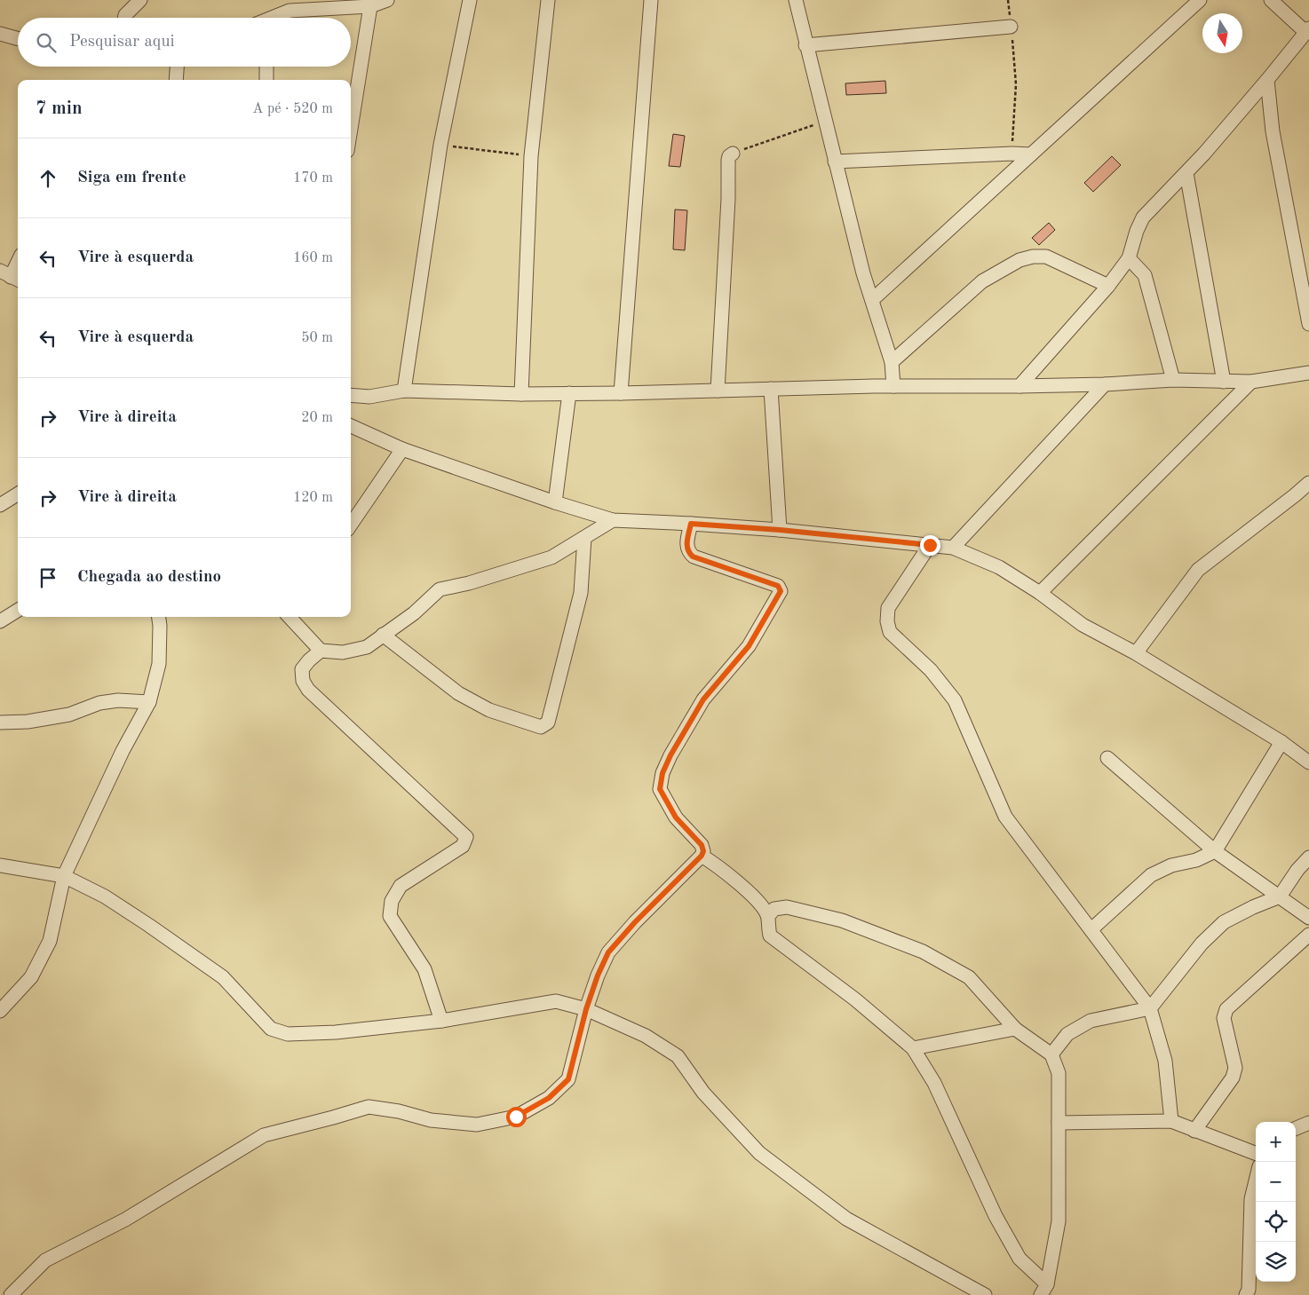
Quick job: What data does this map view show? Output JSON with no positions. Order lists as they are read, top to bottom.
{
  "north": "bottom",
  "page": {
    "search": "Pesquisar aqui",
    "heading": ["7 min", "A pé · 520 m"],
    "list": [
      ["Siga em frente", "170 m"],
      ["Vire à esquerda", "160 m"],
      ["Vire à esquerda", "50 m"],
      ["Vire à direita", "20 m"],
      ["Vire à direita", "120 m"],
      "Chegada ao destino"
    ],
    "map_buttons": ["+", "−"]
  }
}
